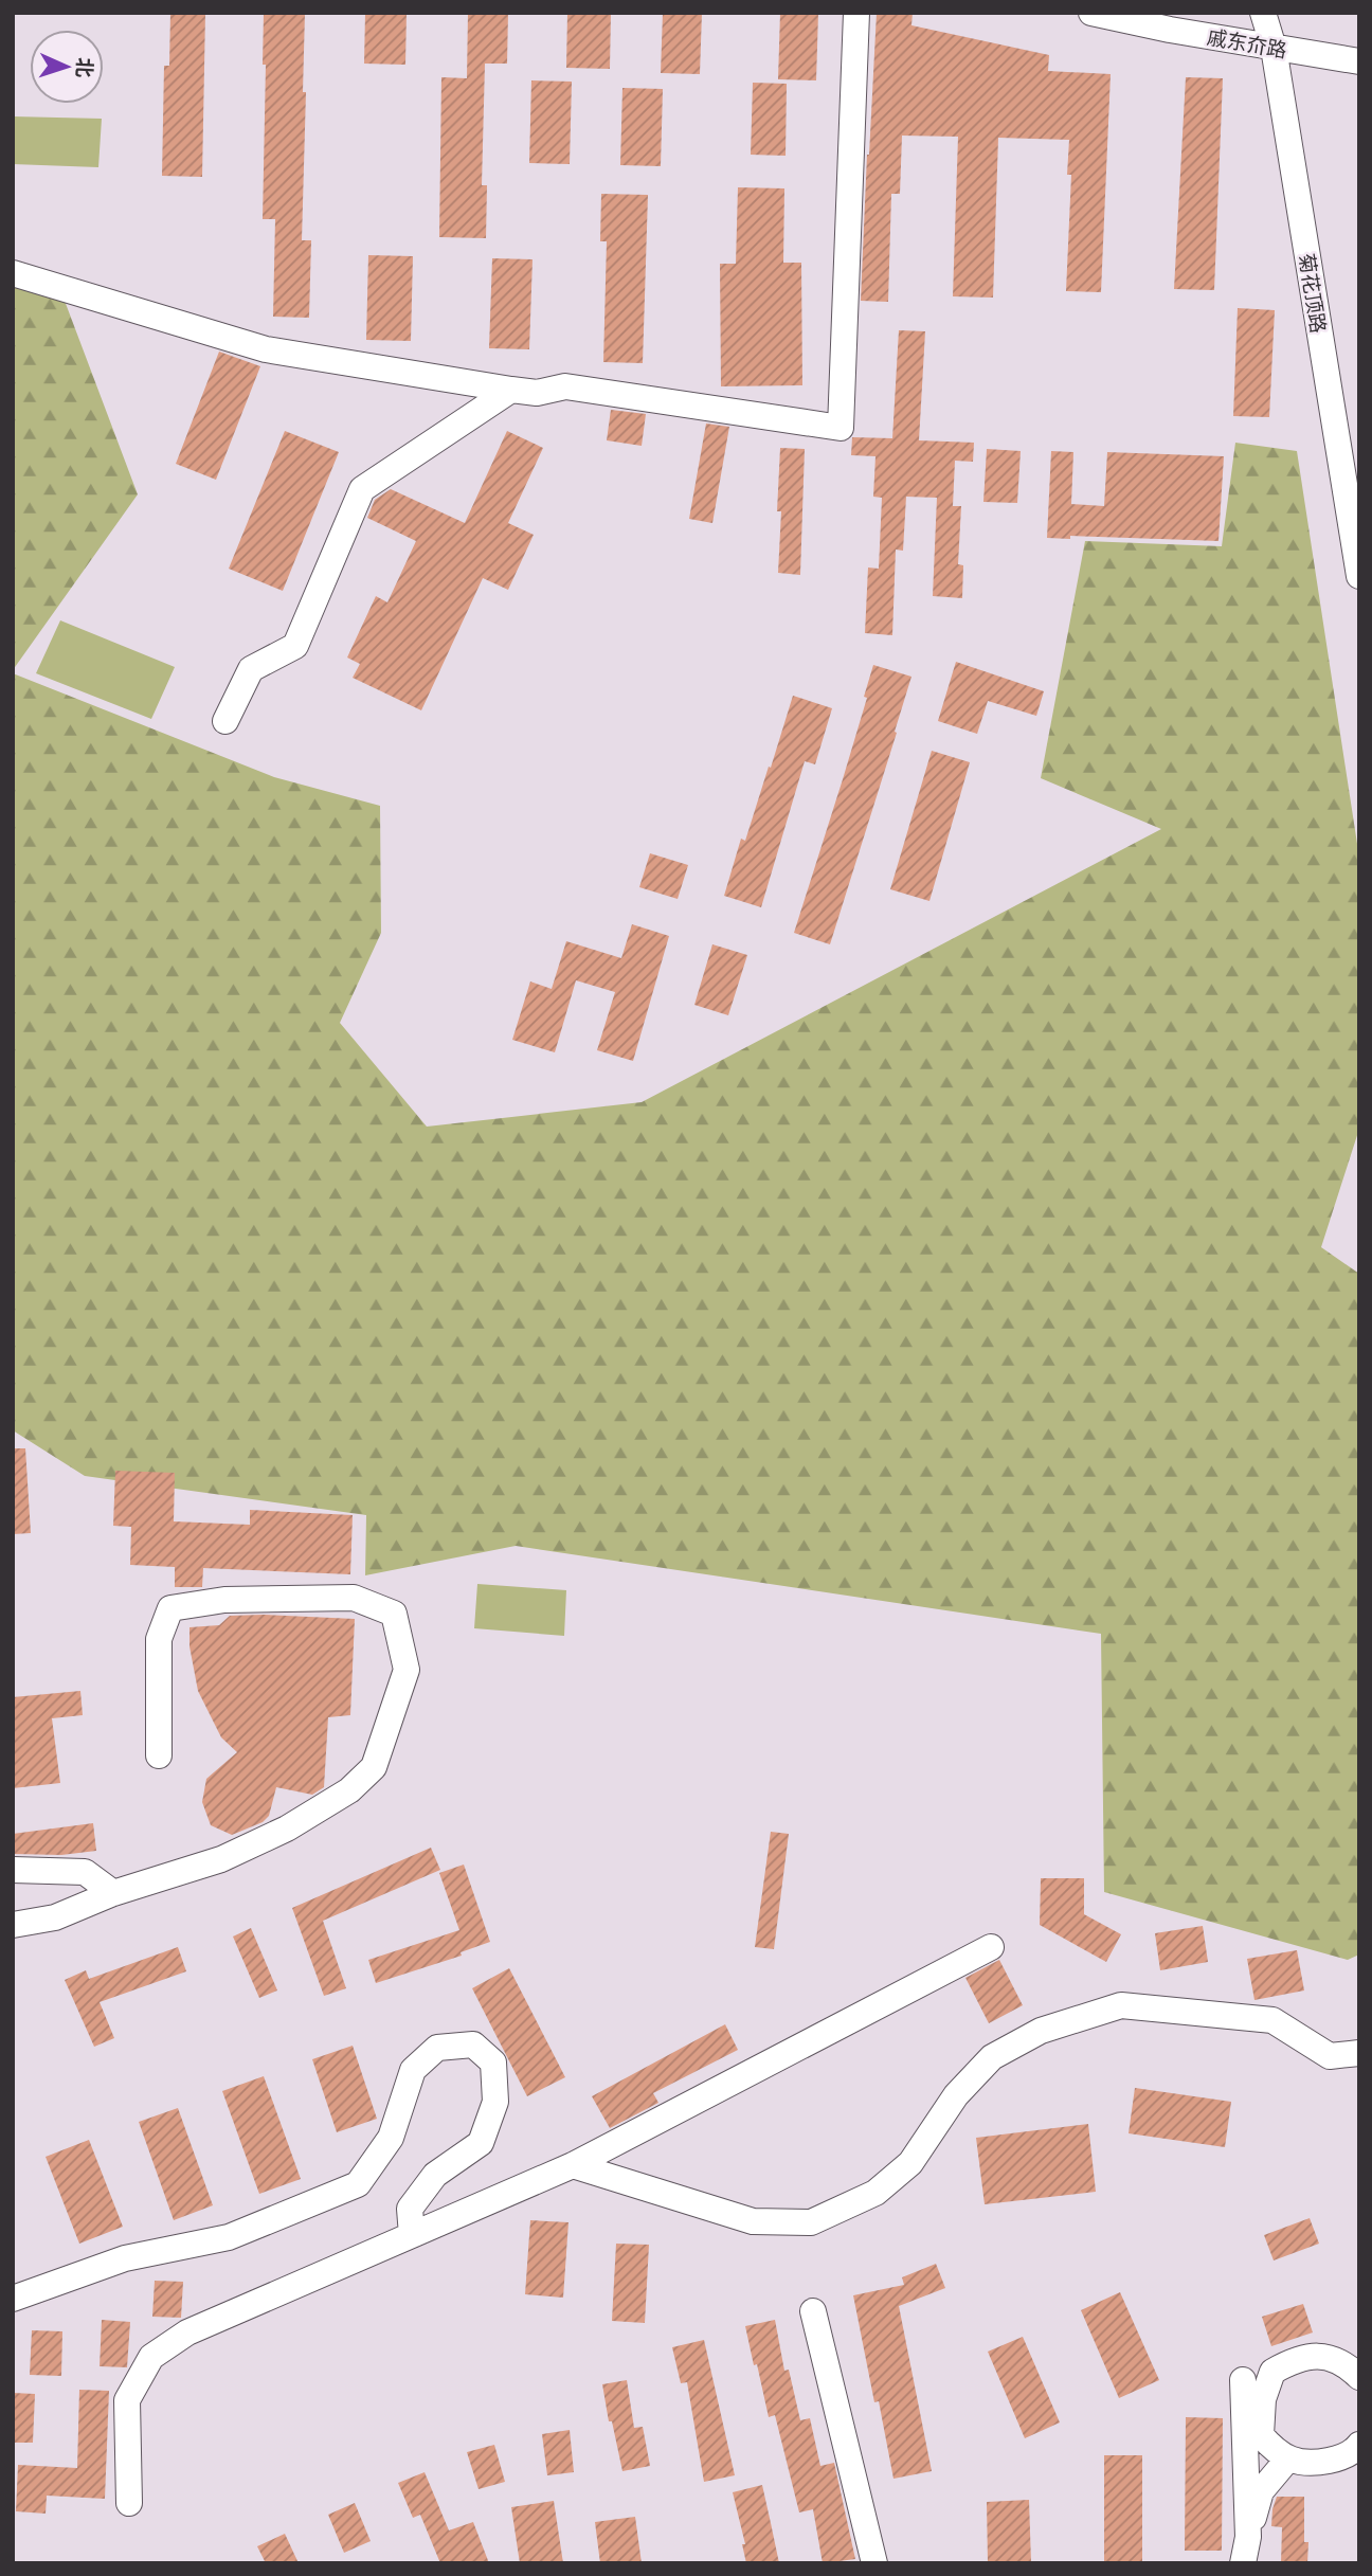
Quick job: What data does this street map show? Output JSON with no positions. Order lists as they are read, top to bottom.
{
  "streets": {
    "street": ["戚东夼路", "菊花顶路"]
  },
  "crossings": [
    ["戚东夼路", "菊花顶路"]
  ],
  "north": "right"
}
